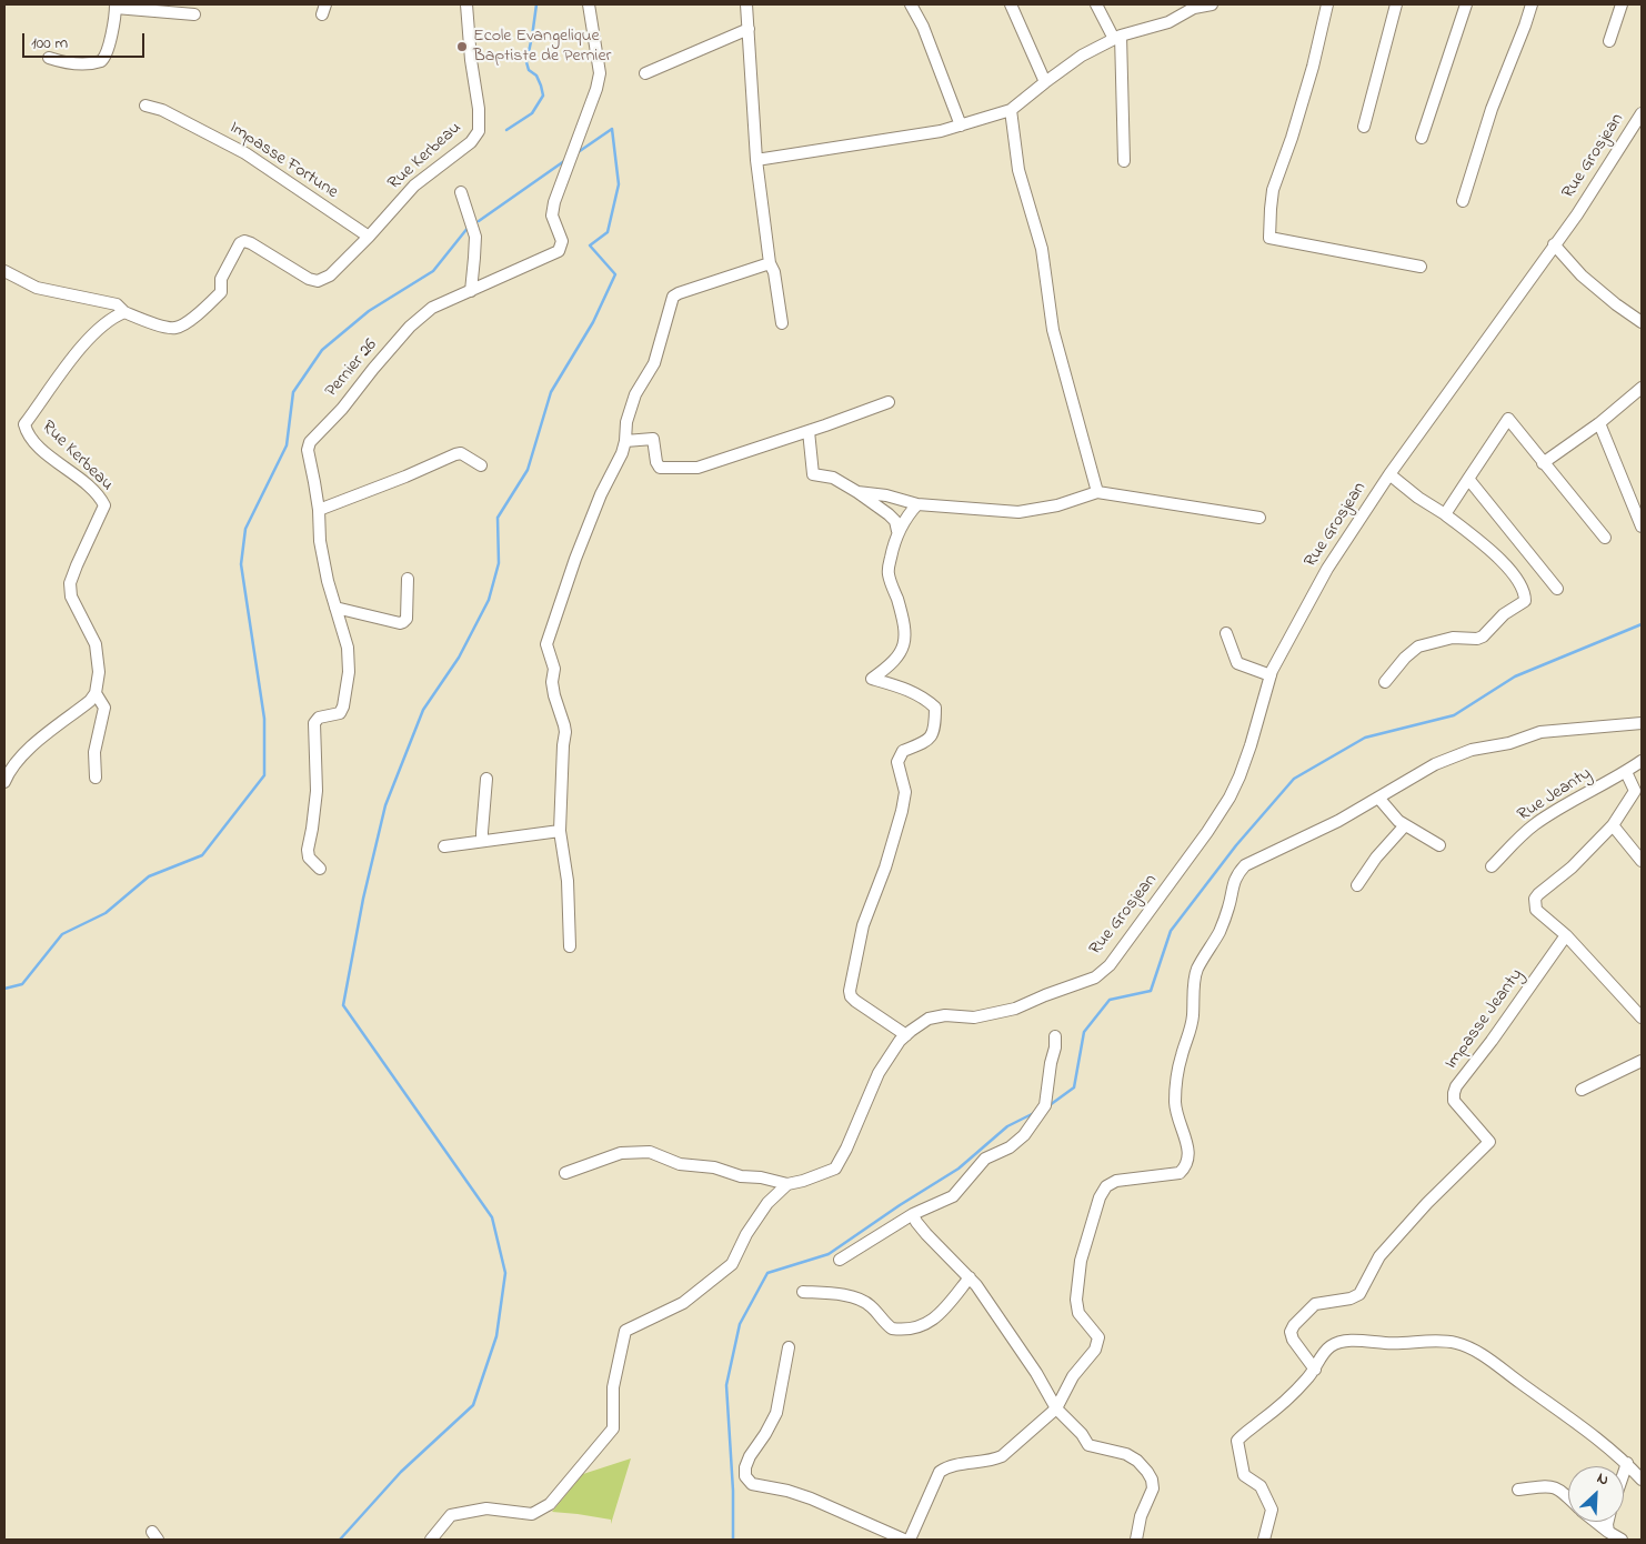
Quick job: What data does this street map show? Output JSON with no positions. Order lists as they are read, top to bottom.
{
  "streets": {
    "street": [
      "Rue Kerbeau",
      "Rue Grosjean",
      "Impasse Fortune",
      "Pernier 26",
      "Rue Jeanty",
      "Impasse Jeanty"
    ]
  },
  "crossings": [
    ["Rue Kerbeau", "Impasse Fortune"]
  ],
  "places": ["Ecole Evangelique Baptiste de Pernier"],
  "scale_bar": "100 m",
  "north": "top right"
}
